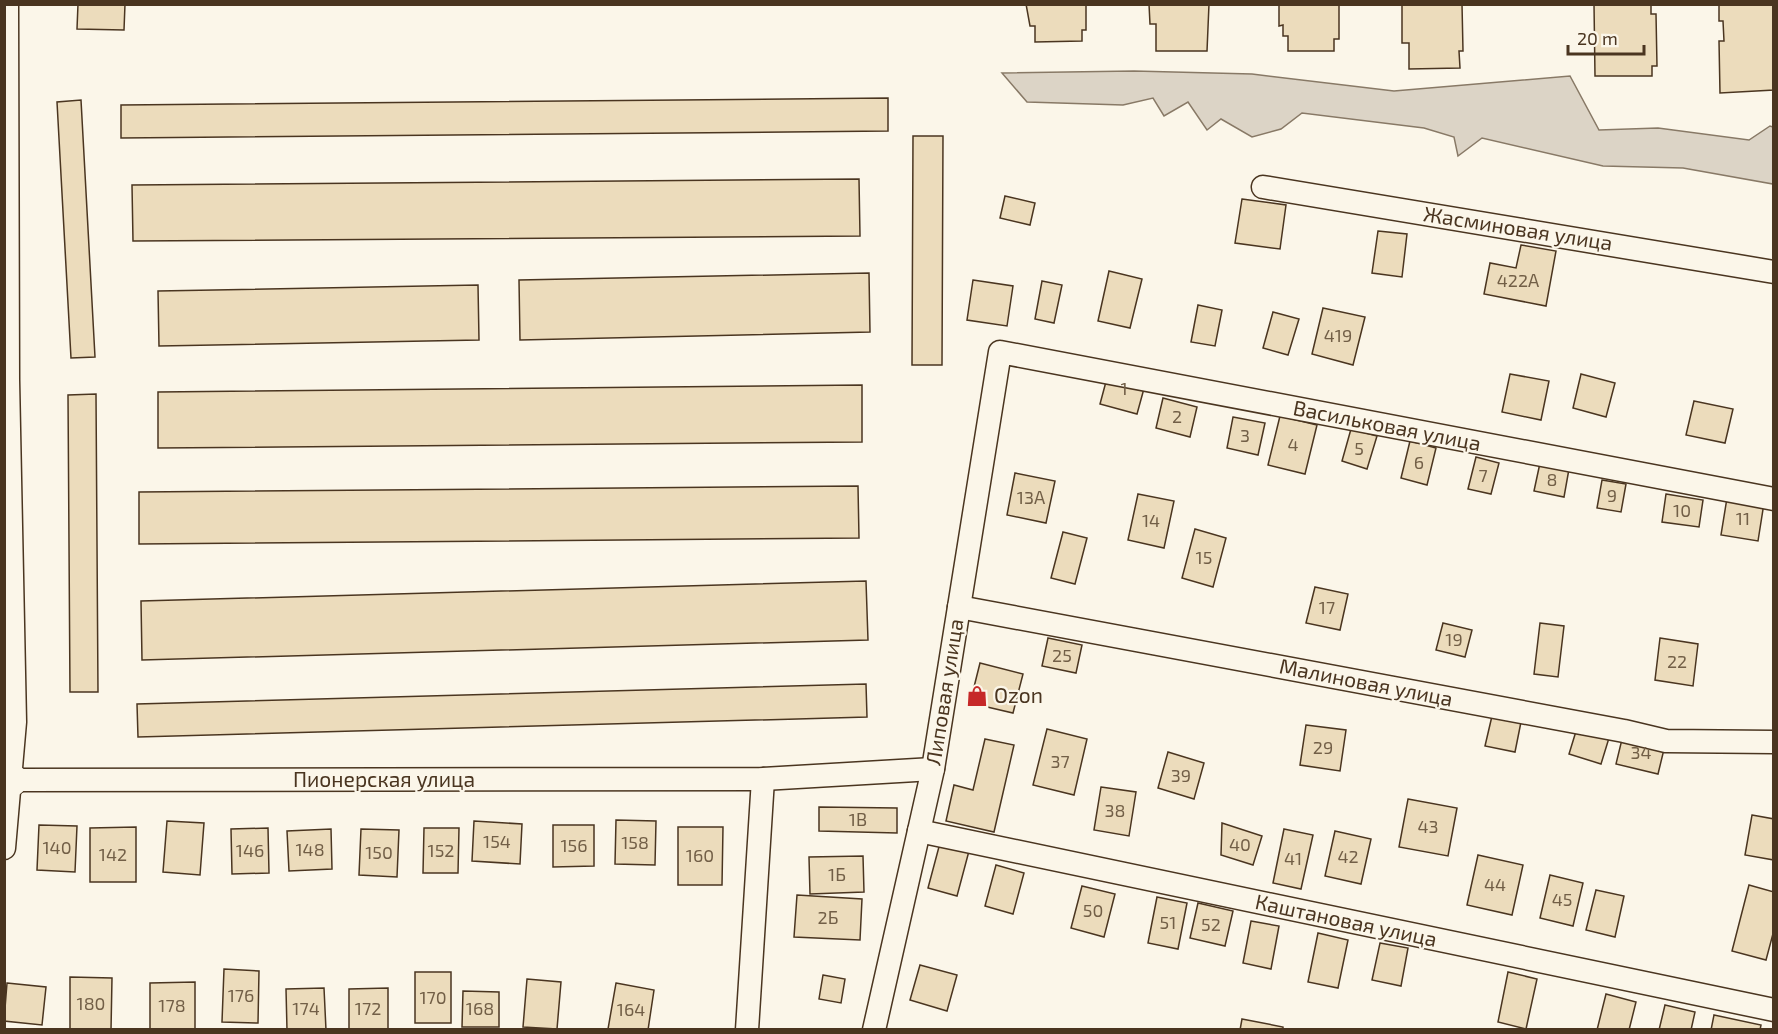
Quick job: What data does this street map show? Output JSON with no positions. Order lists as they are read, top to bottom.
{
  "streets": {
    "street": [
      "Жасминовая улица",
      "Васильковая улица",
      "Малиновая улица",
      "Липовая улица",
      "Пионерская улица",
      "Каштановая улица"
    ]
  },
  "crossings": [
    ["Васильковая улица", "Липовая улица"],
    ["Малиновая улица", "Липовая улица"],
    ["Липовая улица", "Пионерская улица"],
    ["Липовая улица", "Каштановая улица"]
  ],
  "places": {
    "shop": ["Ozon"]
  },
  "house_numbers": [
    "422А",
    "419",
    "1",
    "2",
    "3",
    "4",
    "5",
    "6",
    "7",
    "8",
    "9",
    "13А",
    "10",
    "11",
    "14",
    "15",
    "17",
    "19",
    "25",
    "22",
    "29",
    "34",
    "37",
    "39",
    "38",
    "1В",
    "43",
    "154",
    "158",
    "40",
    "156",
    "140",
    "148",
    "146",
    "152",
    "150",
    "142",
    "160",
    "42",
    "41",
    "1Б",
    "44",
    "45",
    "50",
    "2Б",
    "51",
    "52",
    "176",
    "170",
    "180",
    "178",
    "174",
    "172",
    "168",
    "164"
  ],
  "scale_bar": "20 m"
}
